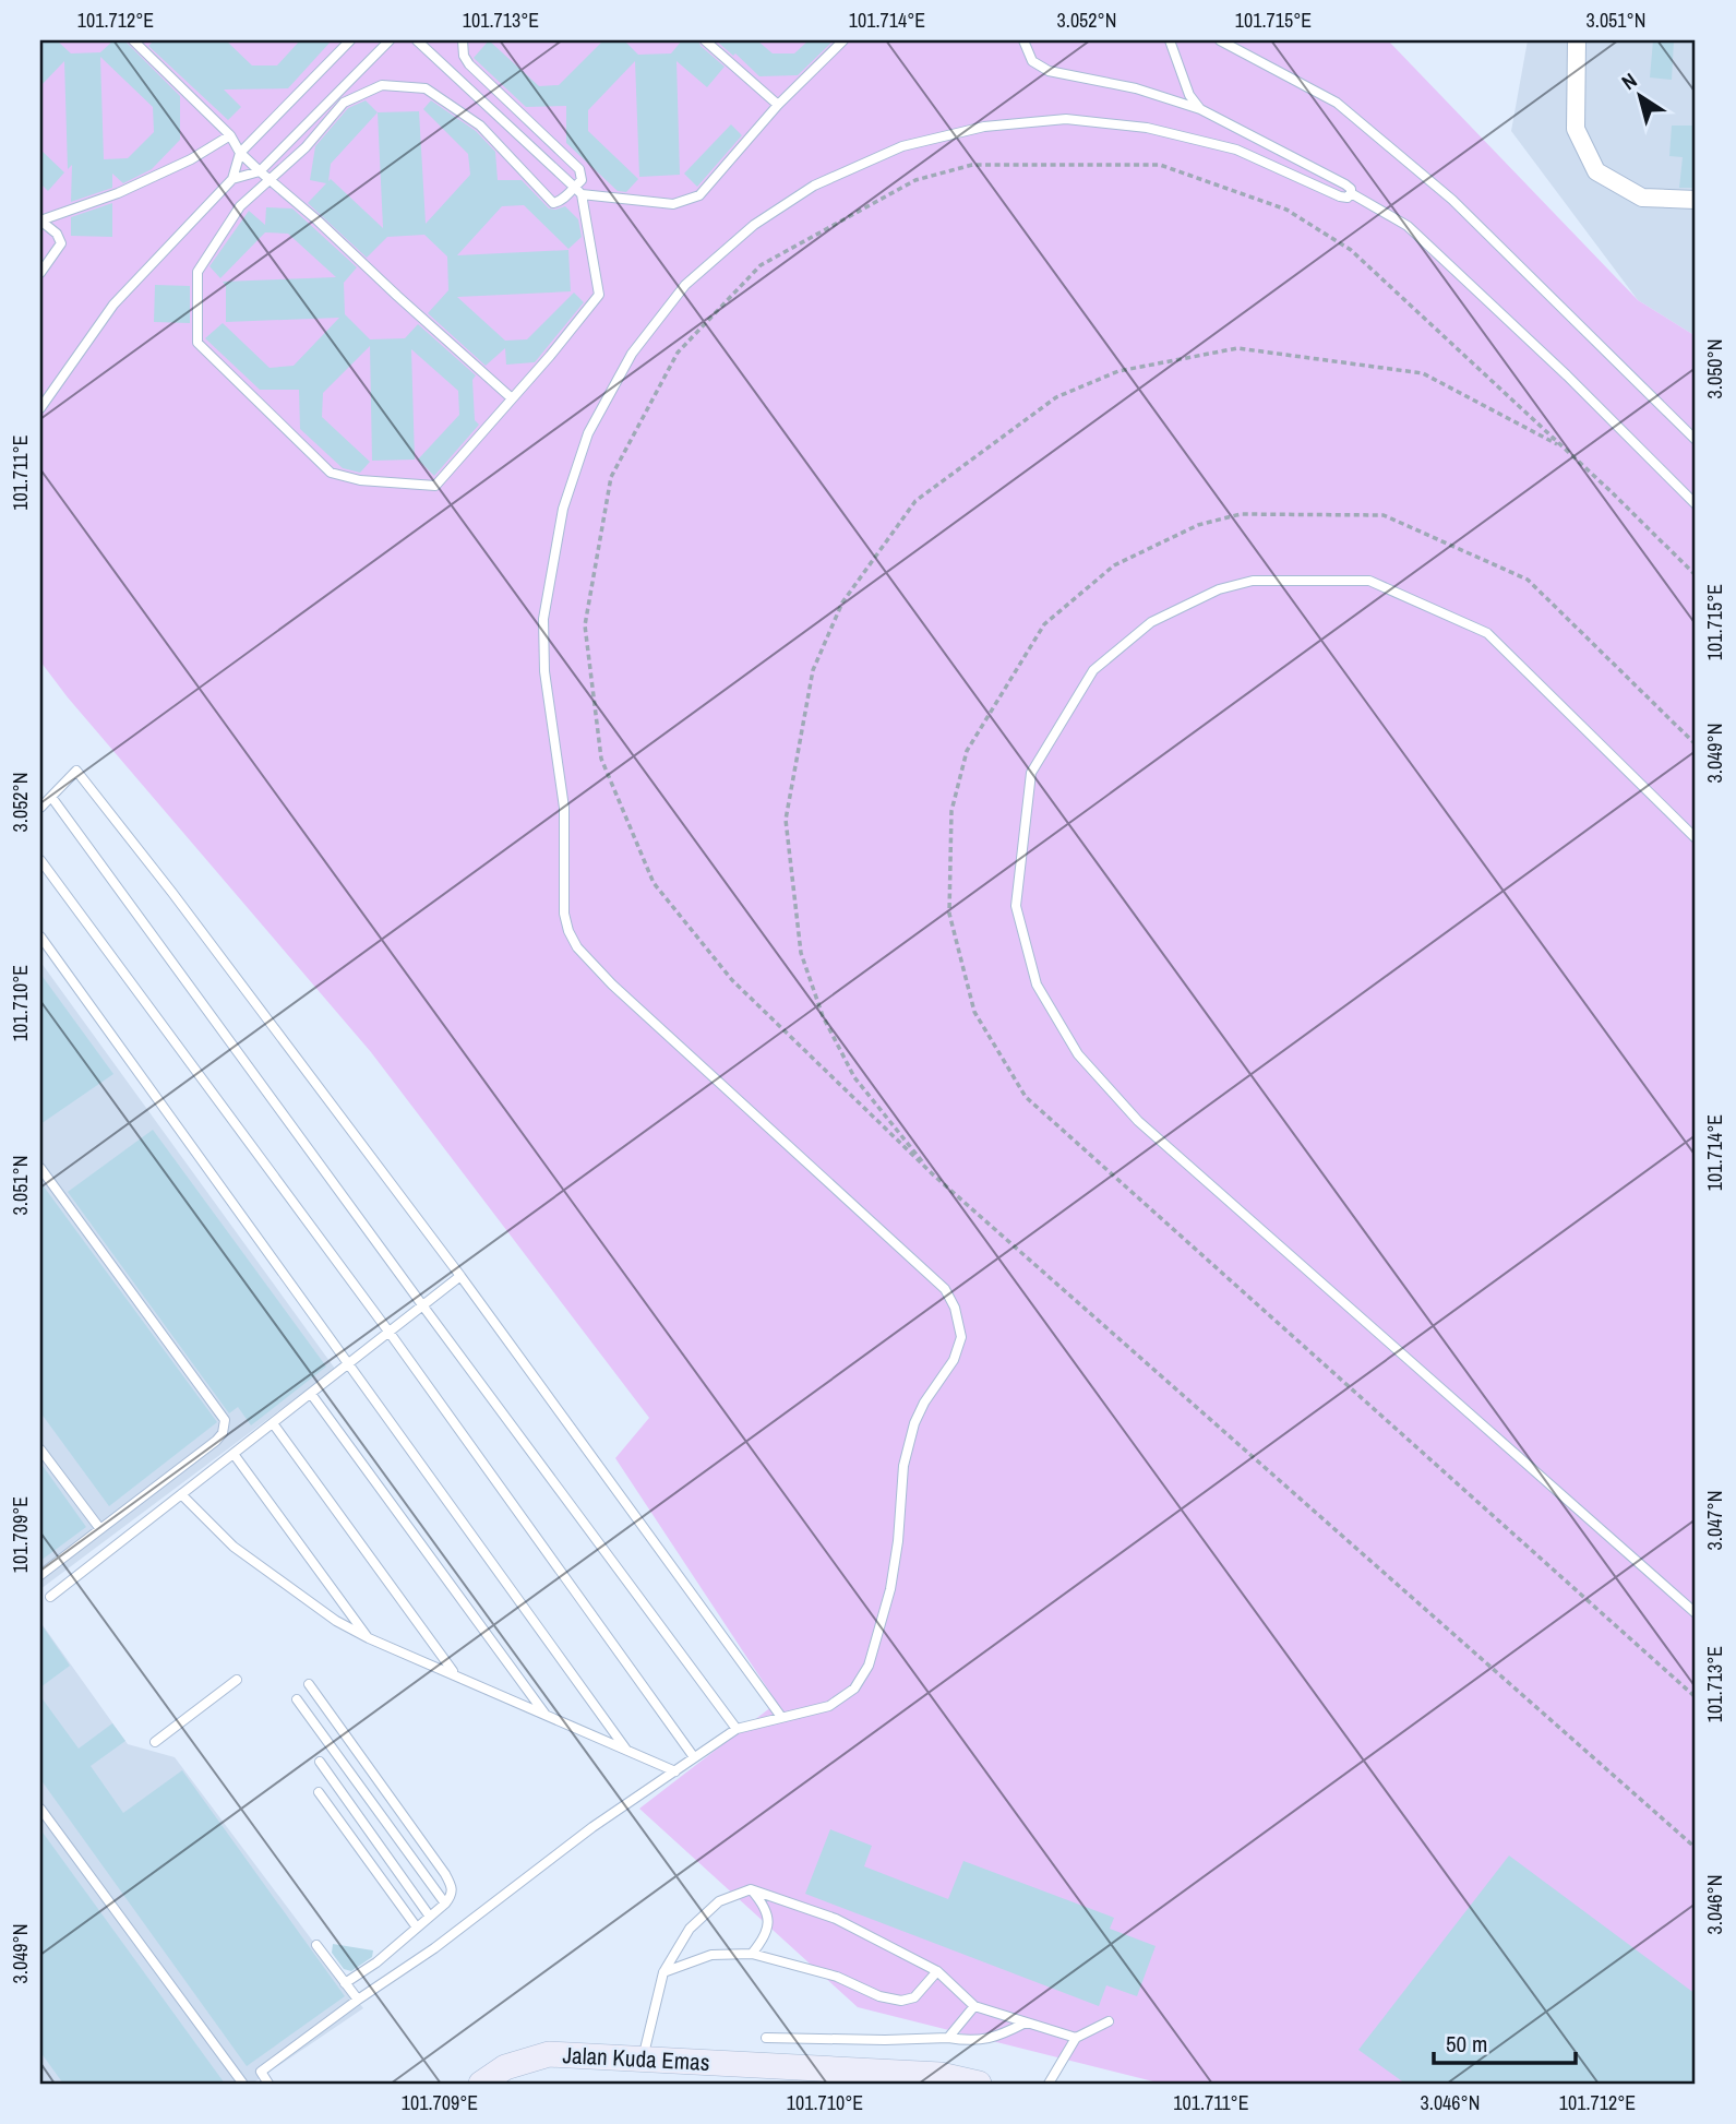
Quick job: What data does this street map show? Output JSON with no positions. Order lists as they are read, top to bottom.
{
  "streets": {
    "street": ["Jalan Kuda Emas"]
  },
  "scale_bar": "50 m",
  "north": "top left",
  "coordinates": [
    "101.712°E",
    "101.713°E",
    "101.714°E",
    "3.052°N",
    "101.715°E",
    "3.051°N",
    "3.050°N",
    "101.711°E",
    "3.049°N",
    "101.710°E",
    "3.047°N",
    "101.709°E",
    "3.046°N"
  ]
}
